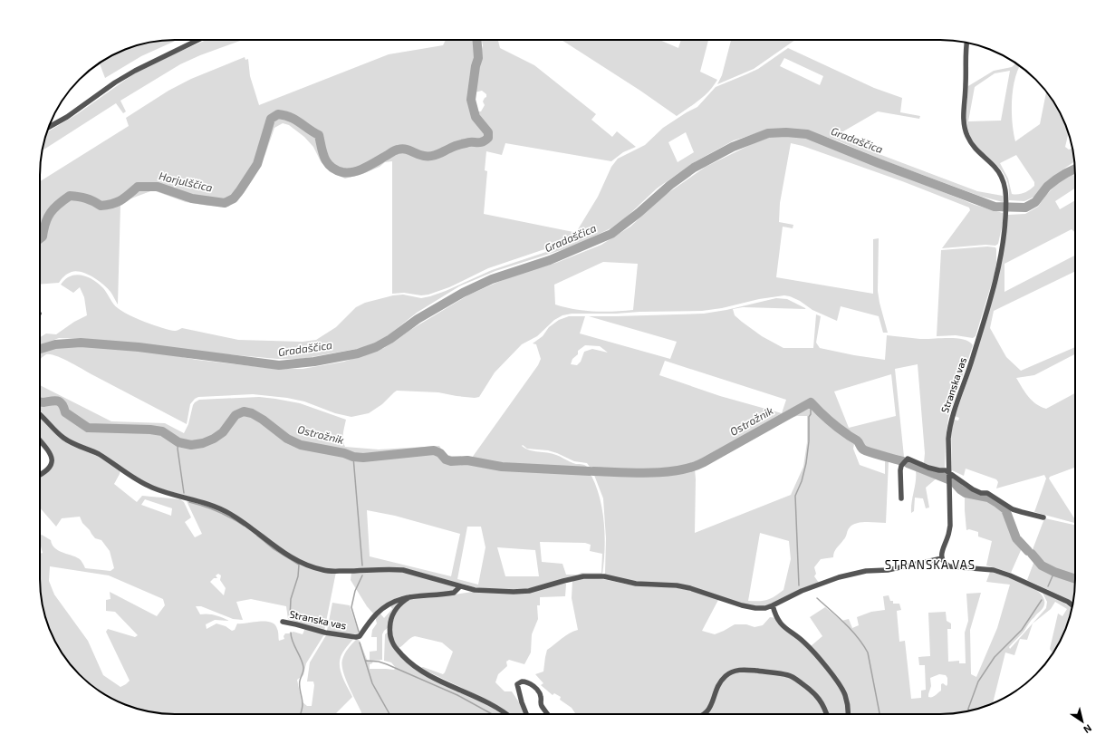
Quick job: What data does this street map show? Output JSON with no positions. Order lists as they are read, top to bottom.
{
  "streets": {
    "street": ["Stranska vas"]
  },
  "districts": ["STRANSKA VAS"],
  "water": ["Gradaščica", "Horjulščica", "Ostrožnik"],
  "north": "bottom right"
}
